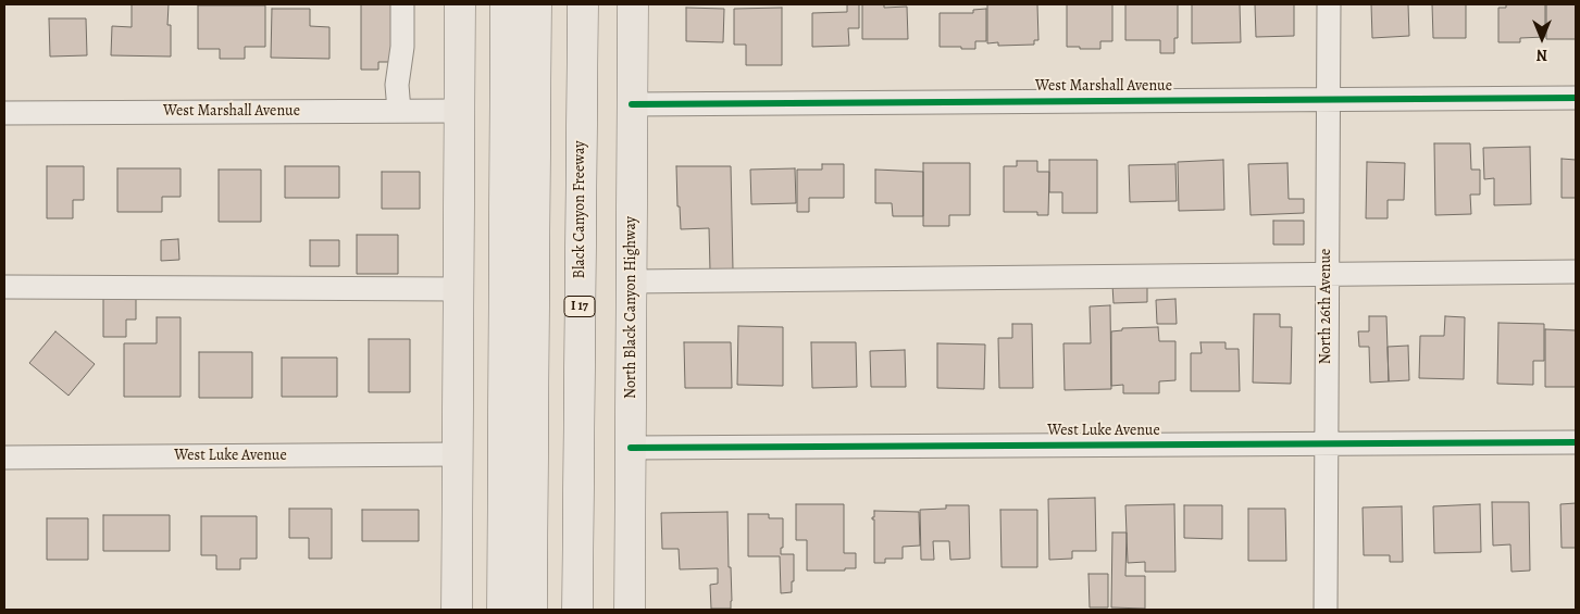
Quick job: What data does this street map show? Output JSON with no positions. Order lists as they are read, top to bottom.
{
  "streets": {
    "main road": ["Black Canyon Freeway", "I 17", "North Black Canyon Highway"],
    "street": ["West Marshall Avenue", "North 26th Avenue", "West Luke Avenue"]
  },
  "crossings": [
    ["West Marshall Avenue", "North 26th Avenue"],
    ["West Marshall Avenue", "North Black Canyon Highway"],
    ["North 26th Avenue", "West Luke Avenue"],
    ["North Black Canyon Highway", "West Luke Avenue"]
  ],
  "north": "bottom"
}
